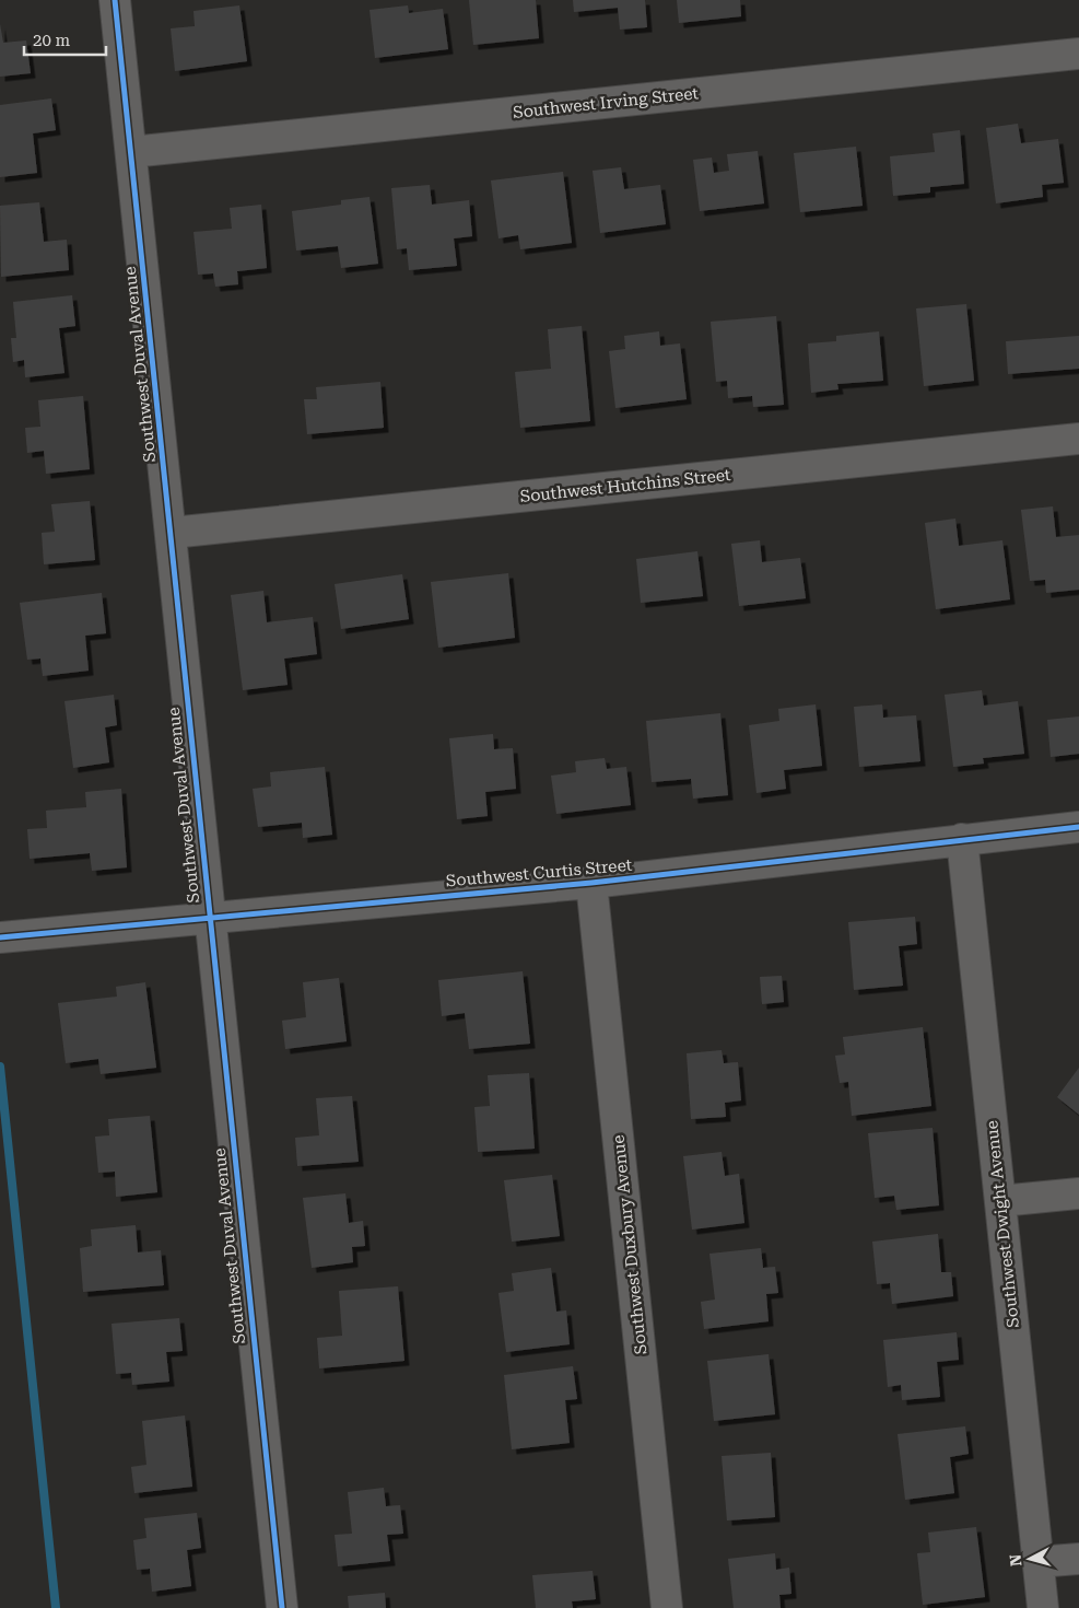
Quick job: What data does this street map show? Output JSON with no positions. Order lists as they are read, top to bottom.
{
  "streets": {
    "street": [
      "Southwest Irving Street",
      "Southwest Duval Avenue",
      "Southwest Hutchins Street",
      "Southwest Curtis Street",
      "Southwest Dwight Avenue",
      "Southwest Duxbury Avenue"
    ]
  },
  "crossings": [
    ["Southwest Irving Street", "Southwest Duval Avenue"],
    ["Southwest Duval Avenue", "Southwest Hutchins Street"],
    ["Southwest Duval Avenue", "Southwest Curtis Street"],
    ["Southwest Curtis Street", "Southwest Dwight Avenue"],
    ["Southwest Curtis Street", "Southwest Duxbury Avenue"]
  ],
  "scale_bar": "20 m",
  "north": "left"
}
